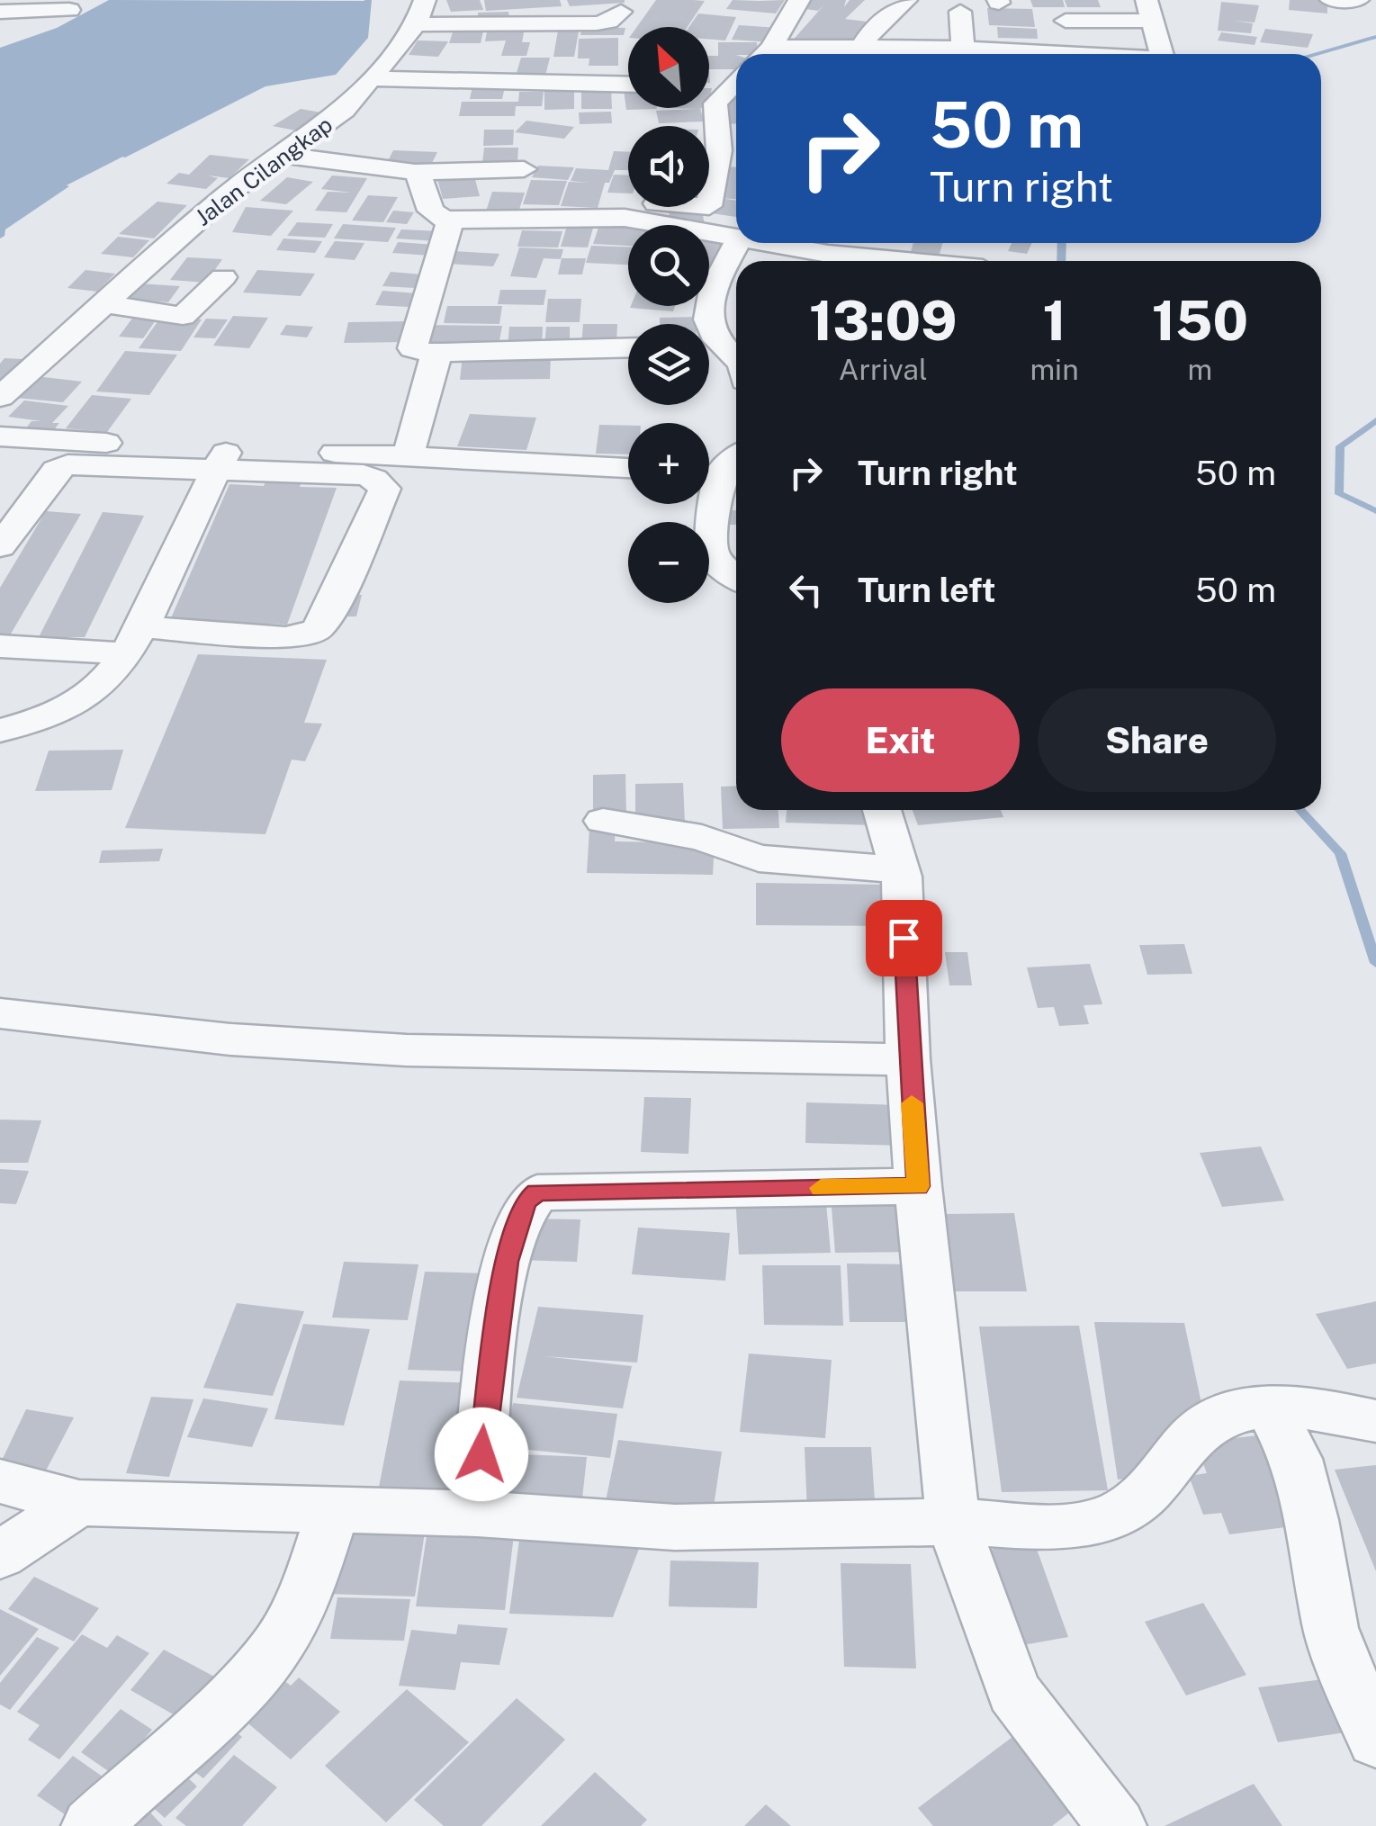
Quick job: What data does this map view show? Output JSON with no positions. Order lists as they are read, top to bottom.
{
  "streets": {
    "street": ["Jalan Cilangkap"]
  },
  "north": "top left",
  "page": {
    "map_buttons": ["+", "−"],
    "turn": ["50 m", "Turn right"],
    "eta": [
      "13:09",
      "Arrival",
      "1",
      "min",
      "150",
      "m"
    ],
    "list": [
      {
        "name": "Turn right",
        "value": "50 m"
      },
      {
        "name": "Turn left",
        "value": "50 m"
      }
    ],
    "buttons": ["Exit", "Share"]
  }
}
